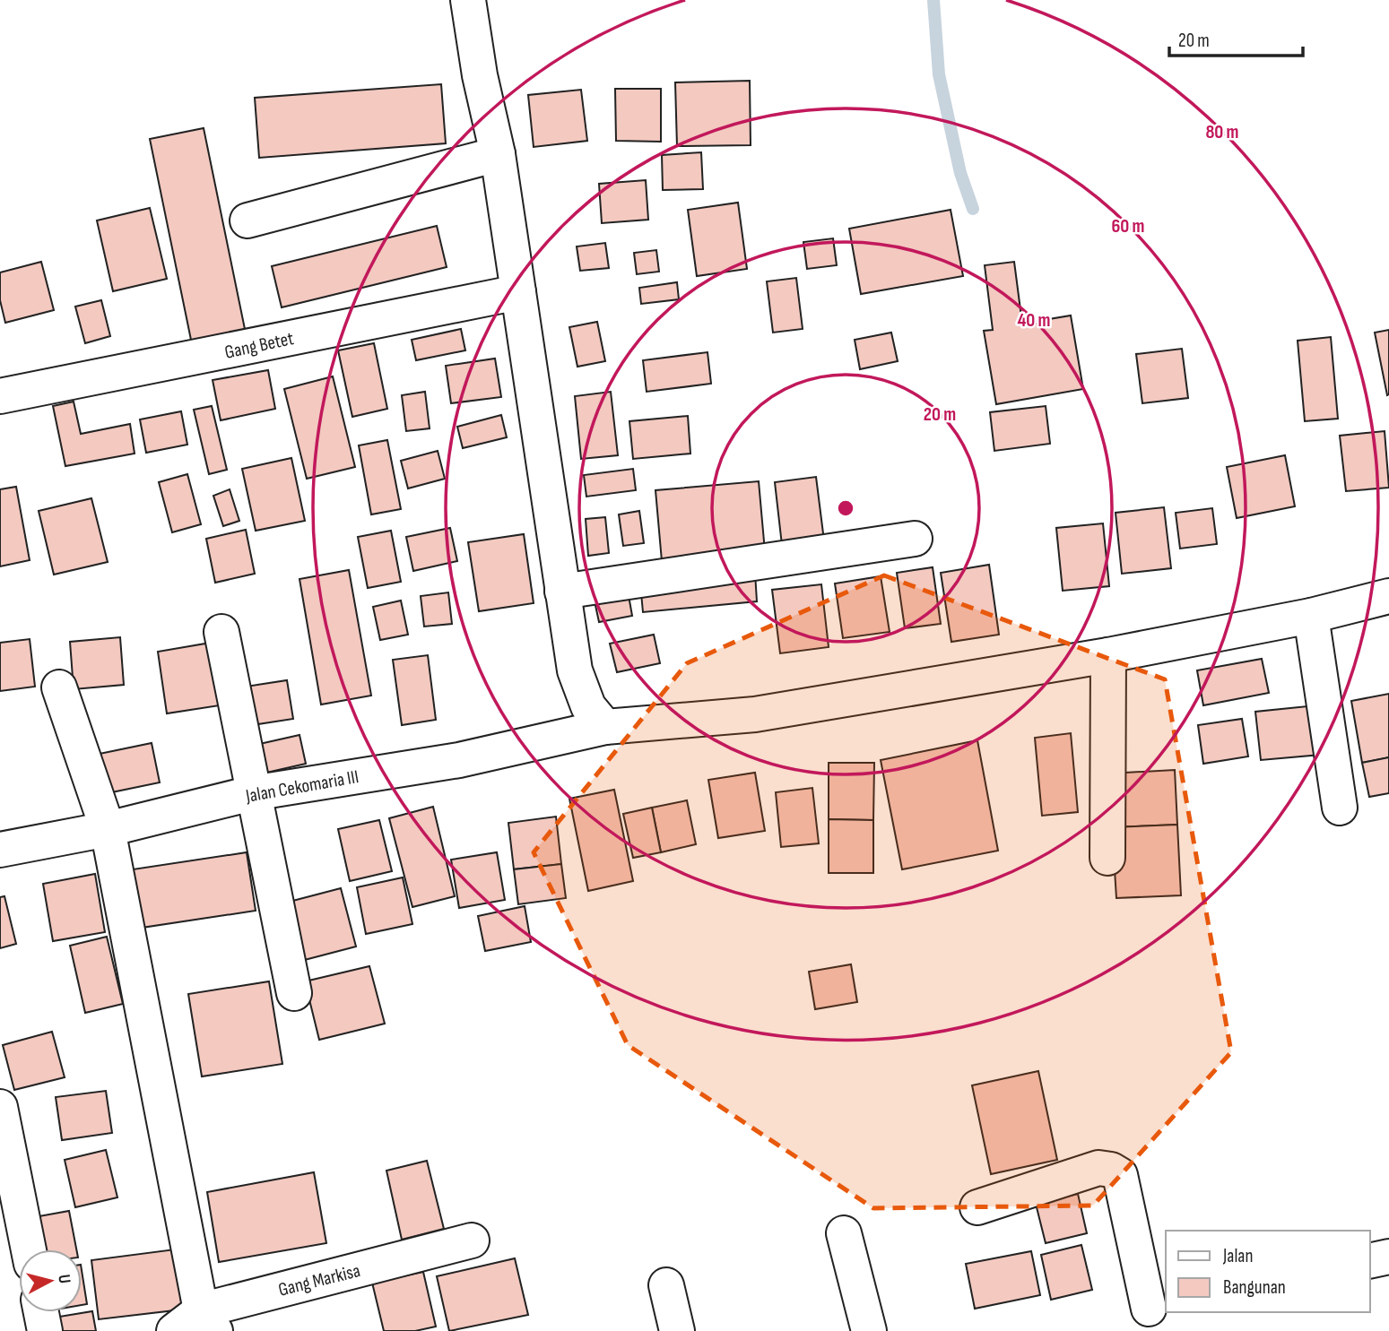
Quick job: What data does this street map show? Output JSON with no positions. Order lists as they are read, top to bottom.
{
  "streets": {
    "street": ["Gang Betet", "Jalan Cekomaria III", "Gang Markisa"]
  },
  "legend": ["Jalan", "Bangunan"],
  "scale_bar": "20 m",
  "north": "right",
  "rings": [
    "80 m",
    "60 m",
    "40 m",
    "20 m"
  ]
}
